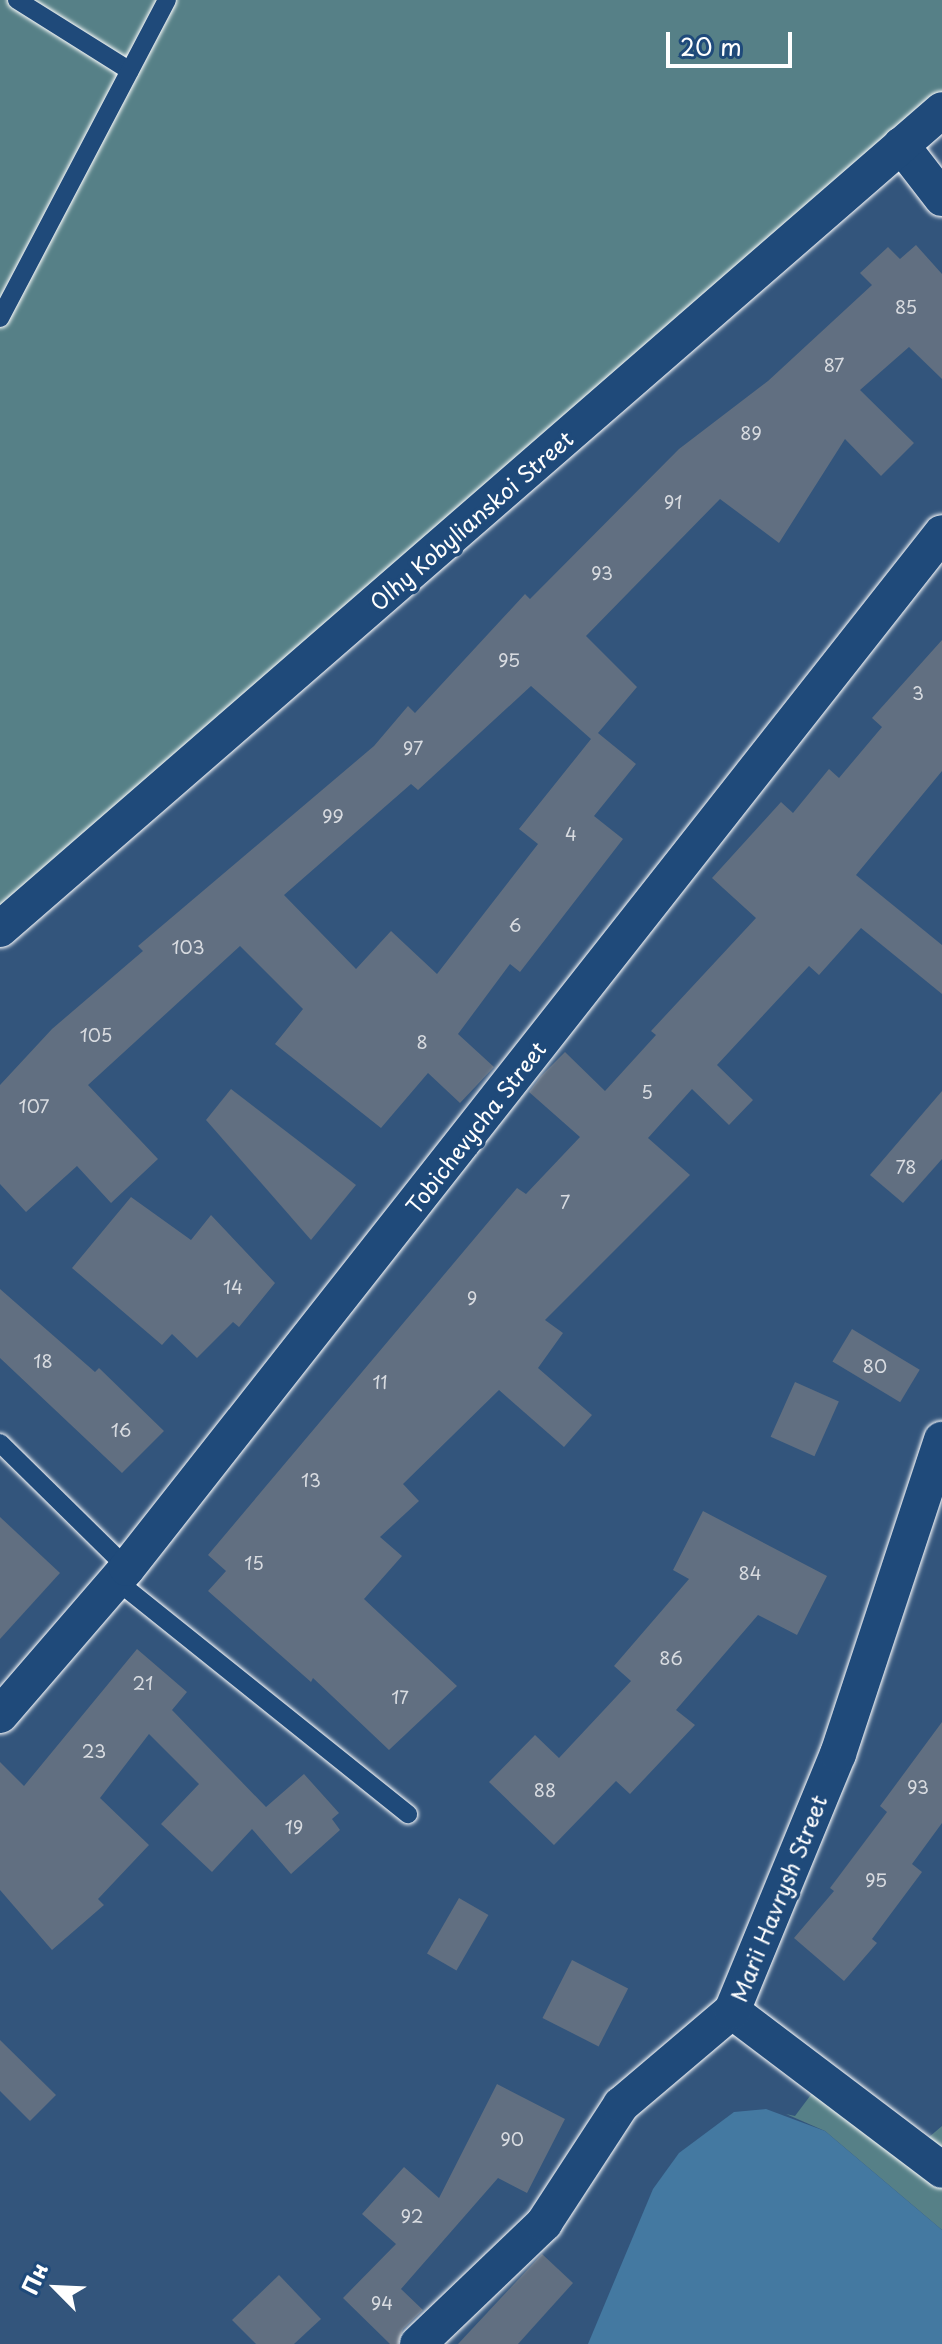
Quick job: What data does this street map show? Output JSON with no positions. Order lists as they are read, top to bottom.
{
  "streets": {
    "street": ["Olhy Kobylianskoi Street", "Tobichevycha Street", "Marii Havrysh Street"]
  },
  "house_numbers": [
    "85",
    "87",
    "89",
    "91",
    "93",
    "95",
    "3",
    "97",
    "99",
    "4",
    "6",
    "103",
    "105",
    "8",
    "5",
    "107",
    "78",
    "7",
    "14",
    "9",
    "18",
    "80",
    "11",
    "16",
    "13",
    "15",
    "84",
    "86",
    "21",
    "17",
    "23",
    "93",
    "88",
    "19",
    "95",
    "90",
    "92",
    "94"
  ],
  "scale_bar": "20 m",
  "north": "top left"
}
